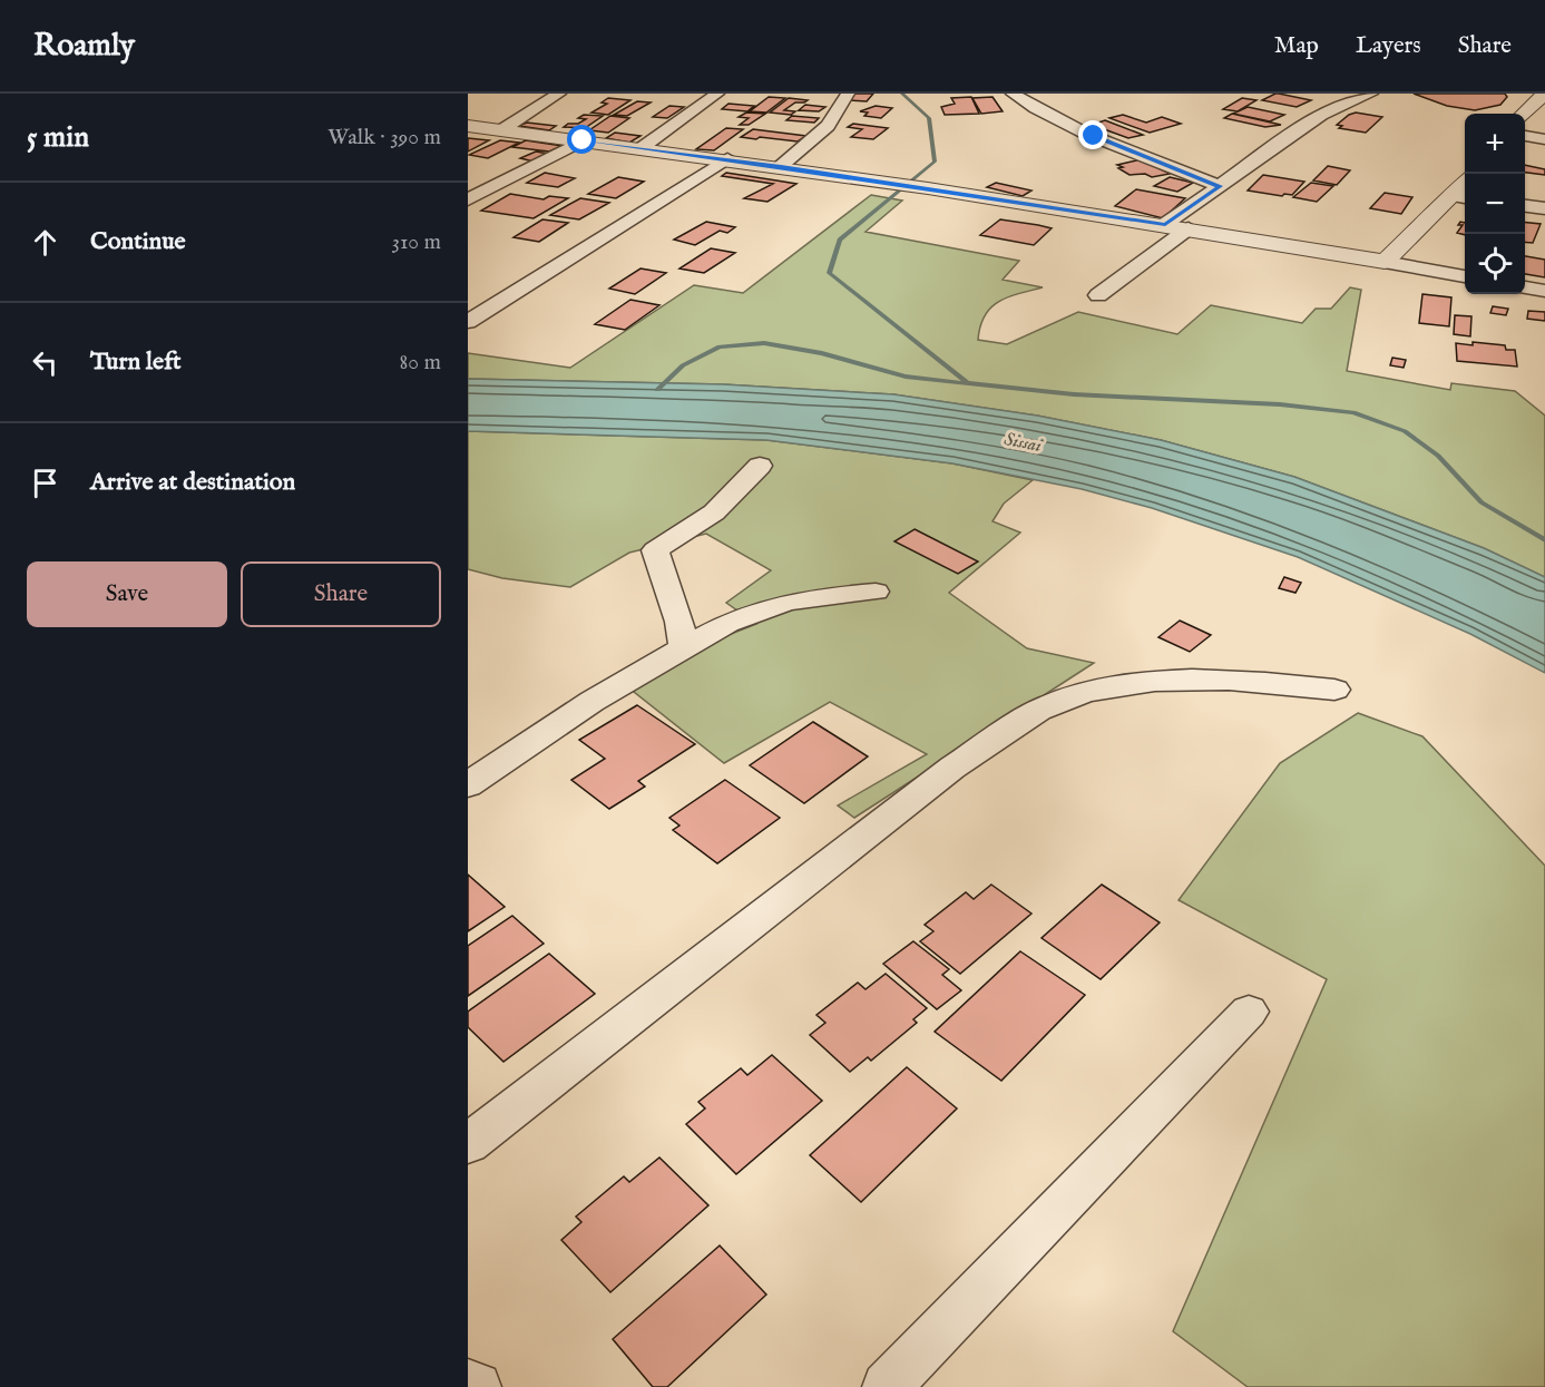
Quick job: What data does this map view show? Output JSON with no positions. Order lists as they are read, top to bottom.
{
  "water": ["Sissai"],
  "page": {
    "header": "Roamly",
    "nav": ["Map", "Layers", "Share"],
    "heading": ["5 min", "Walk · 390 m"],
    "map_buttons": ["+", "−"],
    "list": [
      ["Continue", "310 m"],
      ["Turn left", "80 m"],
      "Arrive at destination"
    ],
    "buttons": ["Save", "Share"]
  }
}
